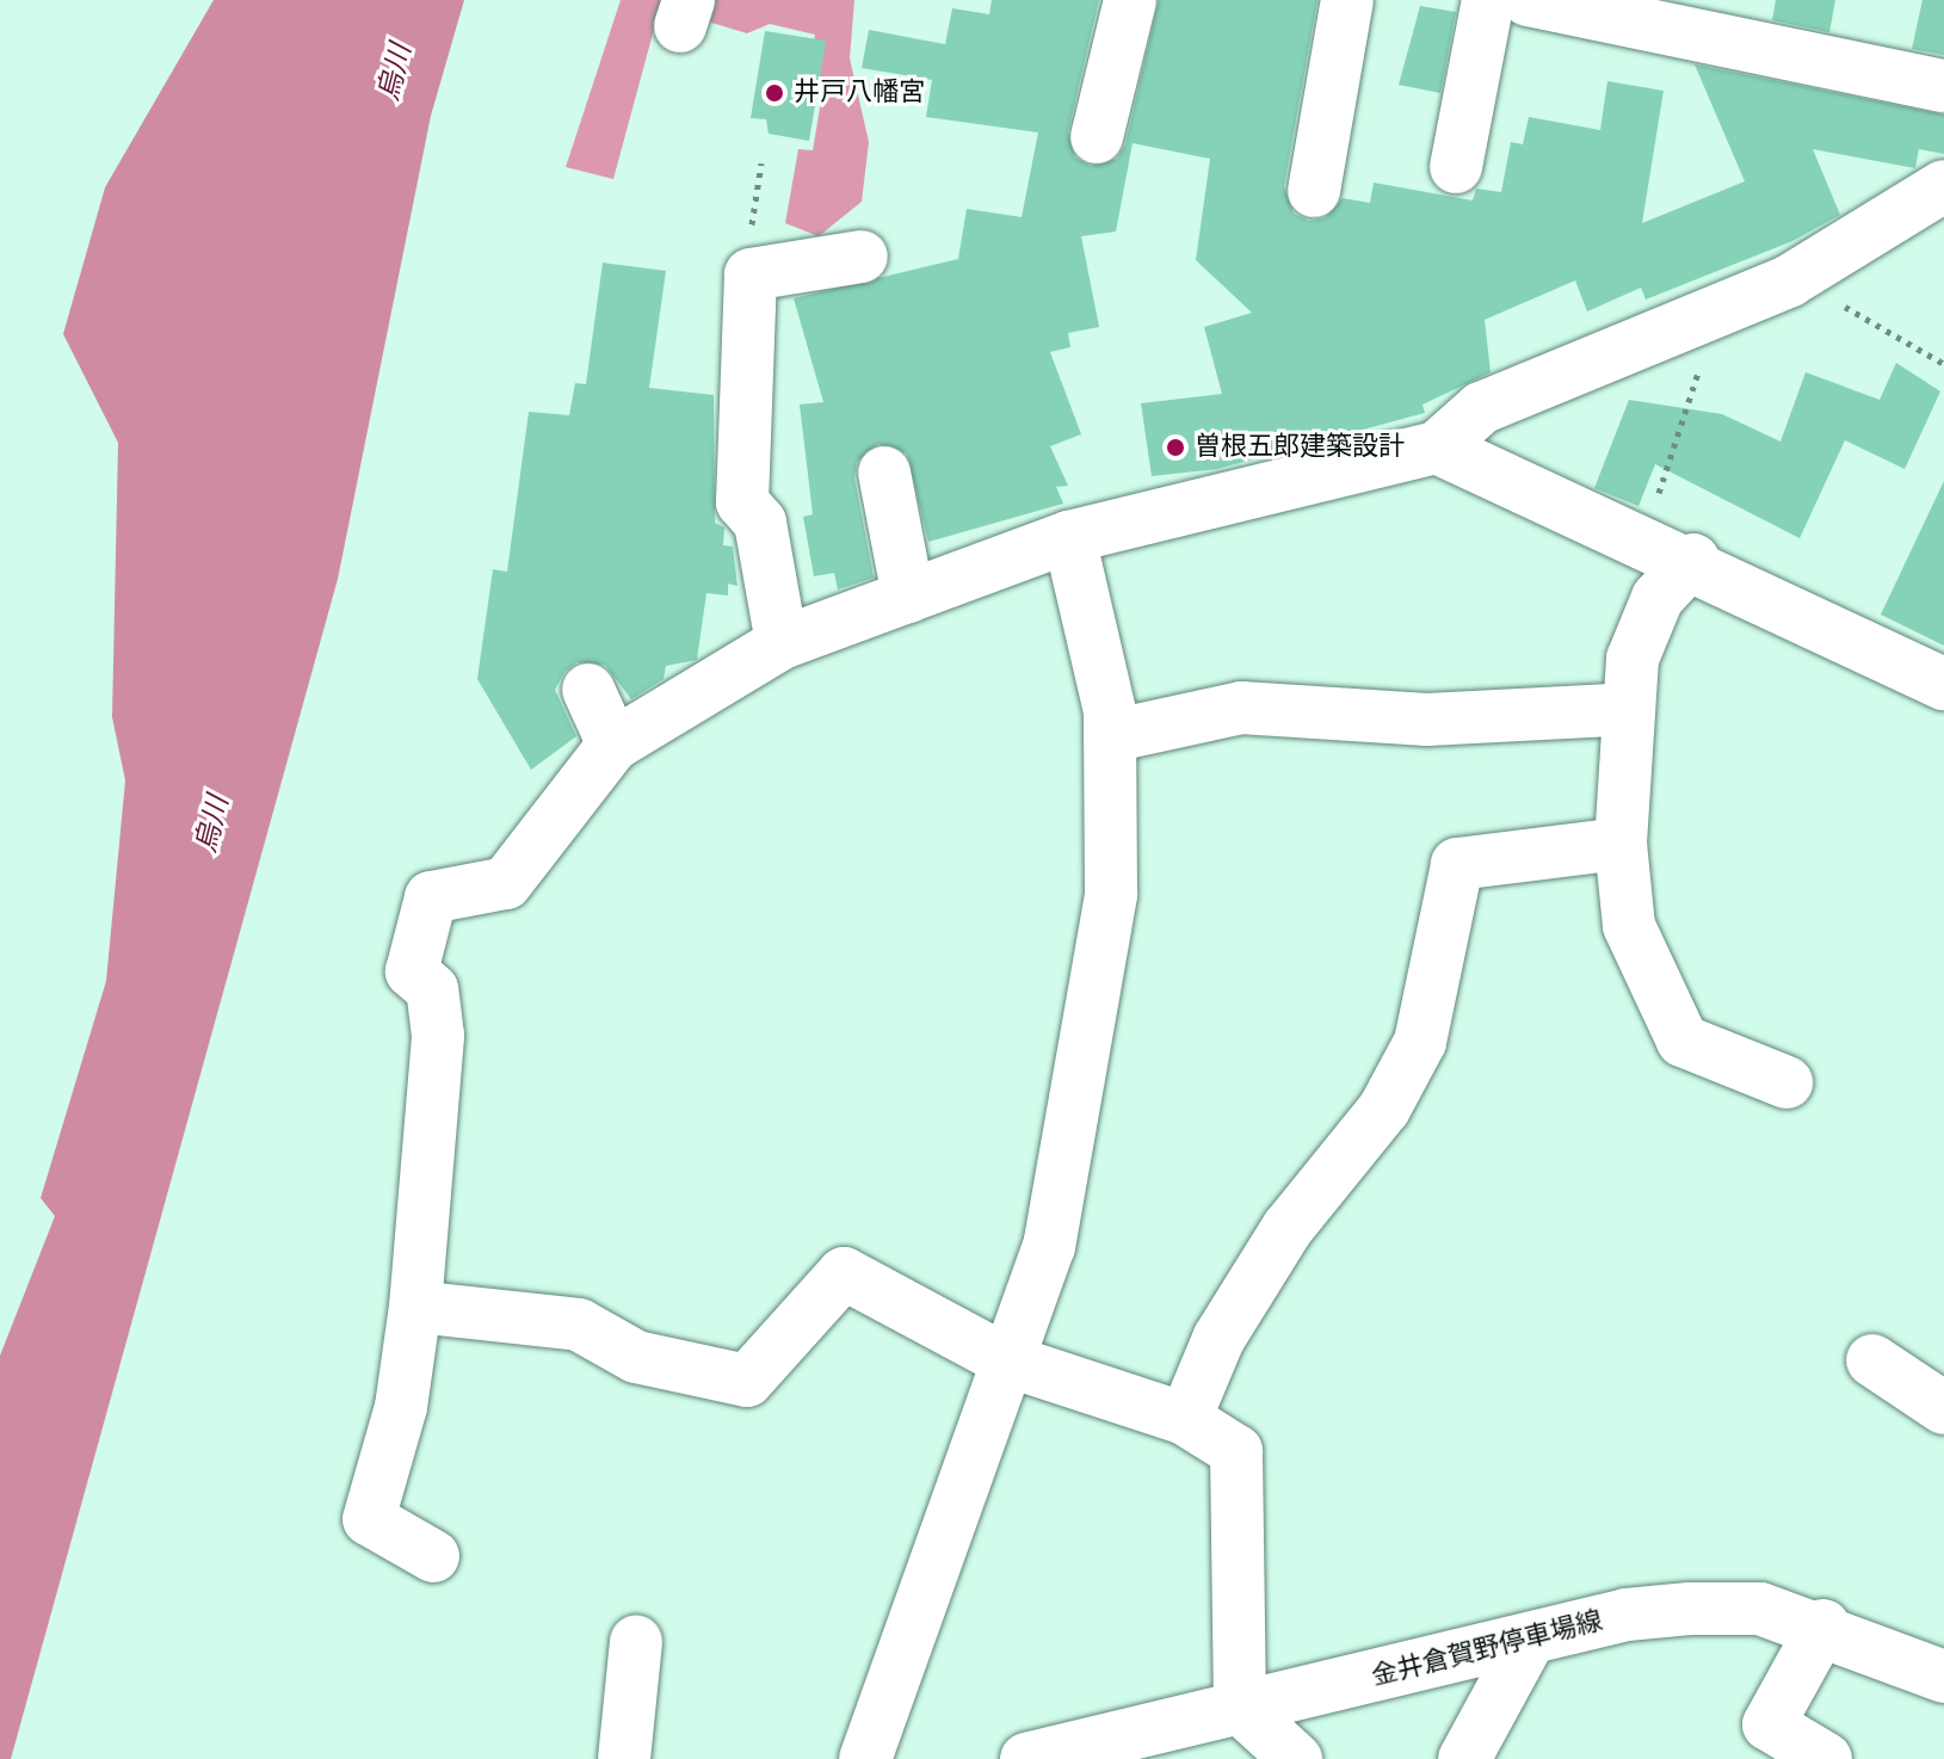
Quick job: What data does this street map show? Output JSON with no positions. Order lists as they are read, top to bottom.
{
  "streets": {
    "street": ["金井倉賀野停車場線"]
  },
  "water": ["烏川"],
  "places": ["井戸八幡宮", "曽根五郎建築設計"]
}
